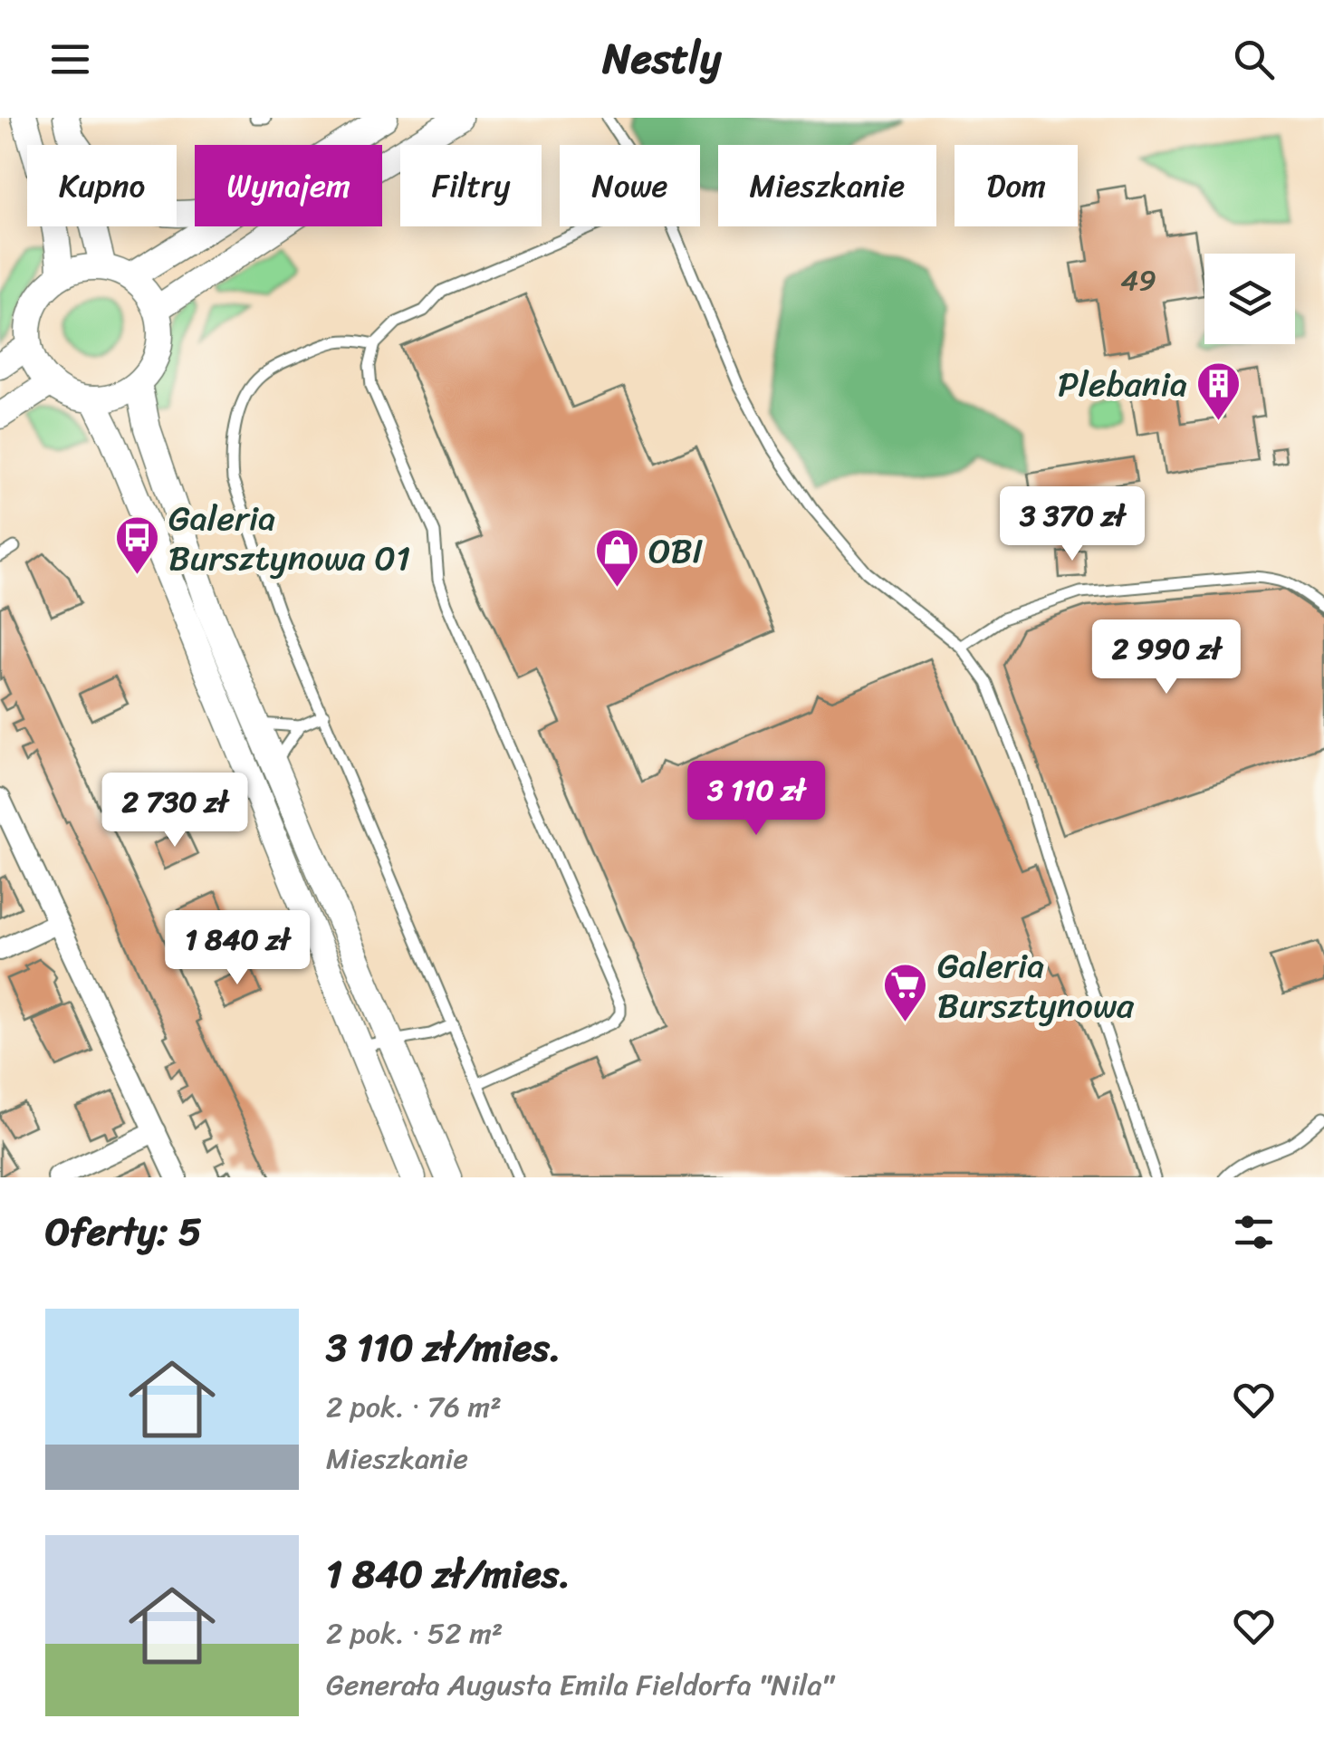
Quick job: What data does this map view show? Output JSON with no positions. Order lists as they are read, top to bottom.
{
  "places": {
    "building": ["Plebania"],
    "bus stop": ["Galeria Bursztynowa 01"],
    "shop": ["OBI"],
    "supermarket": ["Galeria Bursztynowa"]
  },
  "house_numbers": ["49"],
  "page": {
    "header": "Nestly",
    "chip": [
      "Kupno",
      "Wynajem",
      "Filtry",
      "Nowe",
      "Mieszkanie",
      "Dom"
    ],
    "price": [
      "3 370 zł",
      "2 990 zł",
      "3 110 zł",
      "2 730 zł",
      "1 840 zł"
    ],
    "heading": "Oferty: 5",
    "list": [
      {
        "name": "3 110 zł/mies.",
        "note": "2 pok. · 76 m² · Mieszkanie"
      },
      {
        "name": "1 840 zł/mies.",
        "note": "2 pok. · 52 m² · Generała Augusta Emila Fieldorfa \"Nila\""
      }
    ]
  }
}
